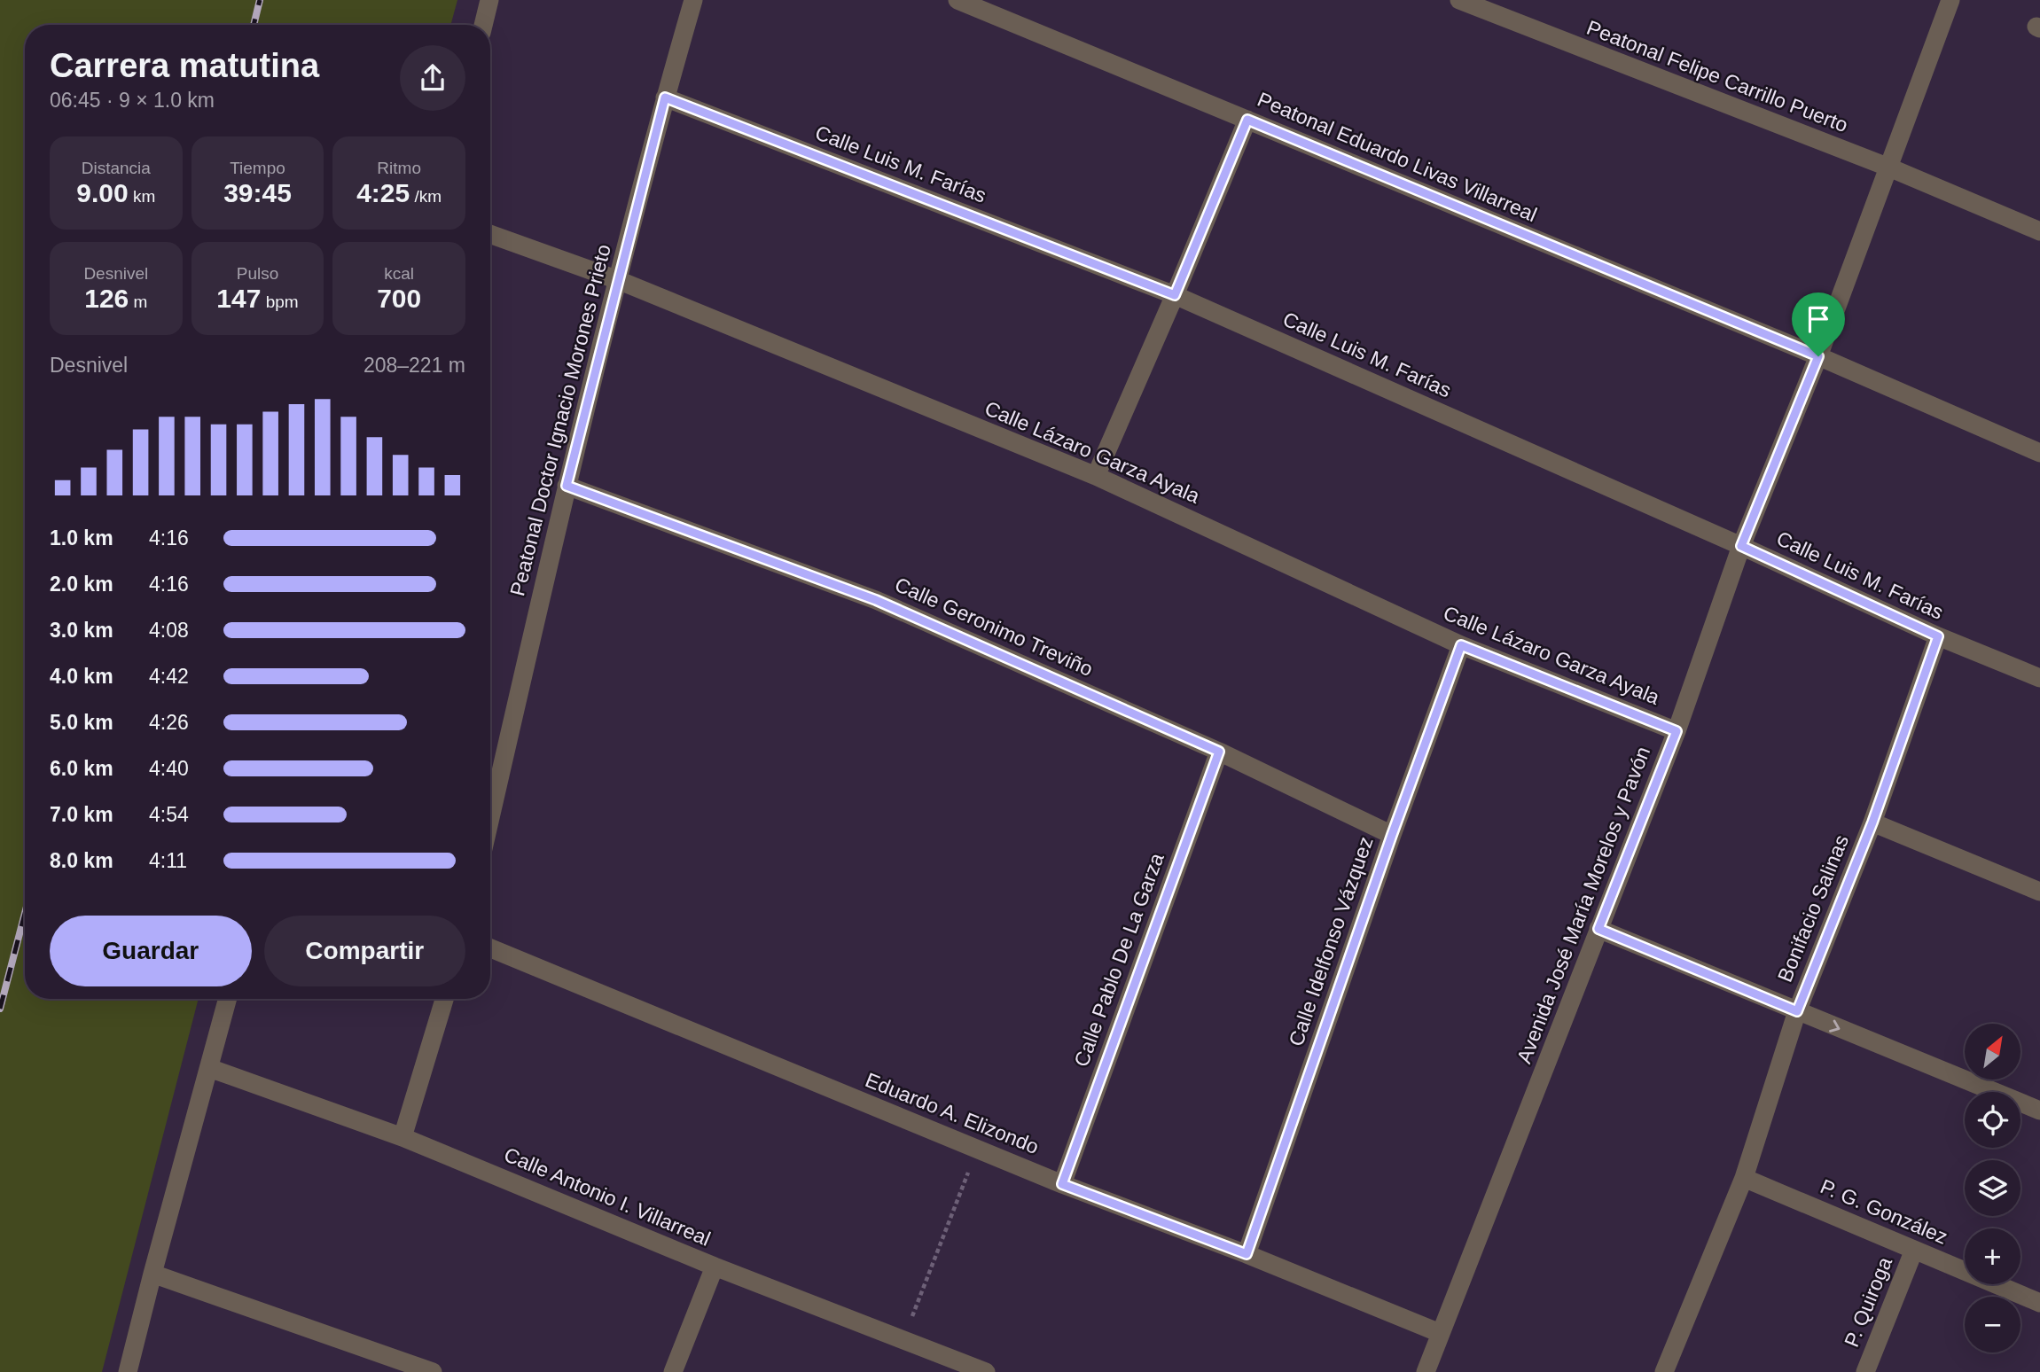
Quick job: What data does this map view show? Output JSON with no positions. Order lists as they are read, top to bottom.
{
  "streets": {
    "street": [
      "Peatonal Felipe Carrillo Puerto",
      "Peatonal Eduardo Livas Villarreal",
      "Calle Luis M. Farías",
      "Peatonal Doctor Ignacio Morones Prieto",
      "Calle Lázaro Garza Ayala",
      "Calle Geronimo Treviño",
      "Avenida José María Morelos y Pavón",
      "Bonifacio Salinas",
      "Calle Idelfonso Vázquez",
      "Calle Pablo De La Garza",
      "Eduardo A. Elizondo",
      "Calle Antonio I. Villarreal",
      "P. G. González",
      "P. Quiroga"
    ]
  },
  "crossings": [
    ["Peatonal Felipe Carrillo Puerto", "Avenida José María Morelos y Pavón"],
    ["Peatonal Eduardo Livas Villarreal", "Avenida José María Morelos y Pavón"],
    ["Calle Luis M. Farías", "Peatonal Doctor Ignacio Morones Prieto"],
    ["Calle Luis M. Farías", "Avenida José María Morelos y Pavón"],
    ["Calle Luis M. Farías", "Bonifacio Salinas"],
    ["Peatonal Doctor Ignacio Morones Prieto", "Calle Lázaro Garza Ayala"],
    ["Peatonal Doctor Ignacio Morones Prieto", "Calle Geronimo Treviño"],
    ["Calle Lázaro Garza Ayala", "Avenida José María Morelos y Pavón"],
    ["Calle Lázaro Garza Ayala", "Calle Idelfonso Vázquez"],
    ["Calle Geronimo Treviño", "Calle Idelfonso Vázquez"],
    ["Calle Geronimo Treviño", "Calle Pablo De La Garza"],
    ["Avenida José María Morelos y Pavón", "Eduardo A. Elizondo"],
    ["Bonifacio Salinas", "P. G. González"],
    ["Calle Idelfonso Vázquez", "Eduardo A. Elizondo"],
    ["Calle Pablo De La Garza", "Eduardo A. Elizondo"],
    ["P. G. González", "P. Quiroga"]
  ],
  "north": "top right",
  "page": {
    "heading": ["Carrera matutina", "06:45 · 9 × 1.0 km"],
    "stats": [
      ["Distancia", "9.00 km"],
      ["Tiempo", "39:45"],
      ["Ritmo", "4:25 /km"],
      ["Desnivel", "126 m"],
      ["Pulso", "147 bpm"],
      ["kcal", "700"]
    ],
    "chart": ["Desnivel", "208–221 m"],
    "list": [
      {
        "name": "1.0 km",
        "note": "4:16"
      },
      {
        "name": "2.0 km",
        "note": "4:16"
      },
      {
        "name": "3.0 km",
        "note": "4:08"
      },
      {
        "name": "4.0 km",
        "note": "4:42"
      },
      {
        "name": "5.0 km",
        "note": "4:26"
      },
      {
        "name": "6.0 km",
        "note": "4:40"
      },
      {
        "name": "7.0 km",
        "note": "4:54"
      },
      {
        "name": "8.0 km",
        "note": "4:11"
      }
    ],
    "buttons": ["Guardar", "Compartir"],
    "map_buttons": ["+", "−"]
  }
}
